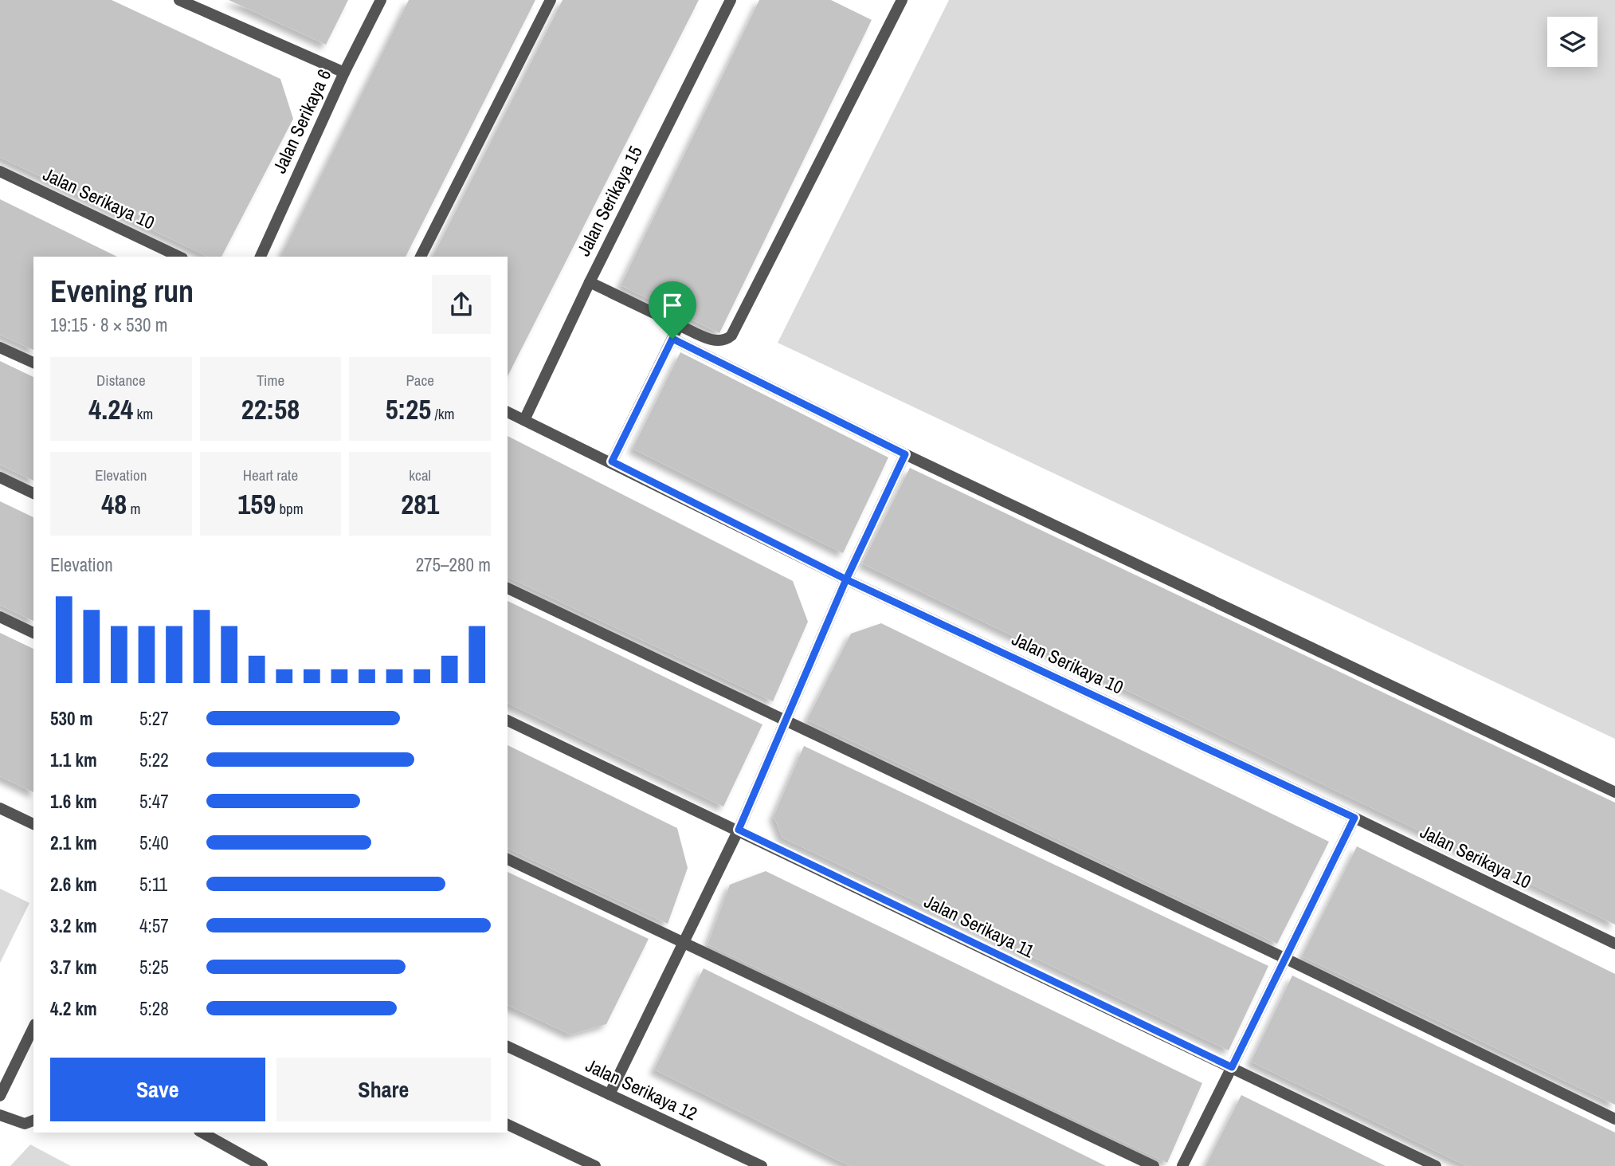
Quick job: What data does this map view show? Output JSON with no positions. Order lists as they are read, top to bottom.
{
  "streets": {
    "street": [
      "Jalan Serikaya 6",
      "Jalan Serikaya 10",
      "Jalan Serikaya 15",
      "Jalan Serikaya 11",
      "Jalan Serikaya 12"
    ]
  },
  "crossings": [
    ["Jalan Serikaya 10", "Jalan Serikaya 15"]
  ],
  "page": {
    "heading": ["Evening run", "19:15 · 8 × 530 m"],
    "stats": [
      ["Distance", "4.24 km"],
      ["Time", "22:58"],
      ["Pace", "5:25 /km"],
      ["Elevation", "48 m"],
      ["Heart rate", "159 bpm"],
      ["kcal", "281"]
    ],
    "chart": ["Elevation", "275–280 m"],
    "list": [
      {
        "name": "530 m",
        "note": "5:27"
      },
      {
        "name": "1.1 km",
        "note": "5:22"
      },
      {
        "name": "1.6 km",
        "note": "5:47"
      },
      {
        "name": "2.1 km",
        "note": "5:40"
      },
      {
        "name": "2.6 km",
        "note": "5:11"
      },
      {
        "name": "3.2 km",
        "note": "4:57"
      },
      {
        "name": "3.7 km",
        "note": "5:25"
      },
      {
        "name": "4.2 km",
        "note": "5:28"
      }
    ],
    "buttons": ["Save", "Share"]
  }
}
